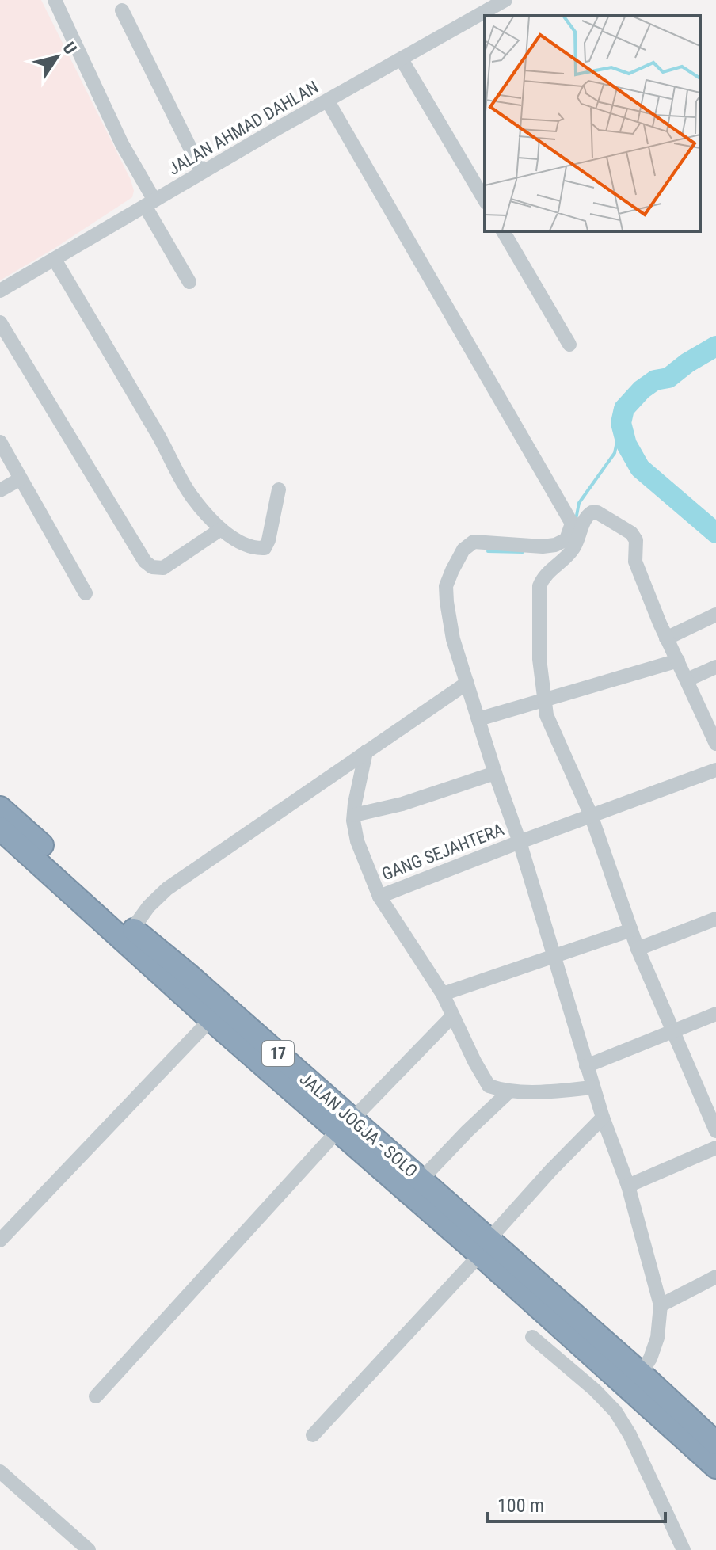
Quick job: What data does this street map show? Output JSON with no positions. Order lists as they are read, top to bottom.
{
  "streets": {
    "highway": ["17", "JALAN JOGJA - SOLO"],
    "street": ["JALAN AHMAD DAHLAN", "GANG SEJAHTERA"]
  },
  "crossings": [
    ["17", "JALAN JOGJA - SOLO"]
  ],
  "scale_bar": "100 m",
  "north": "top right"
}
